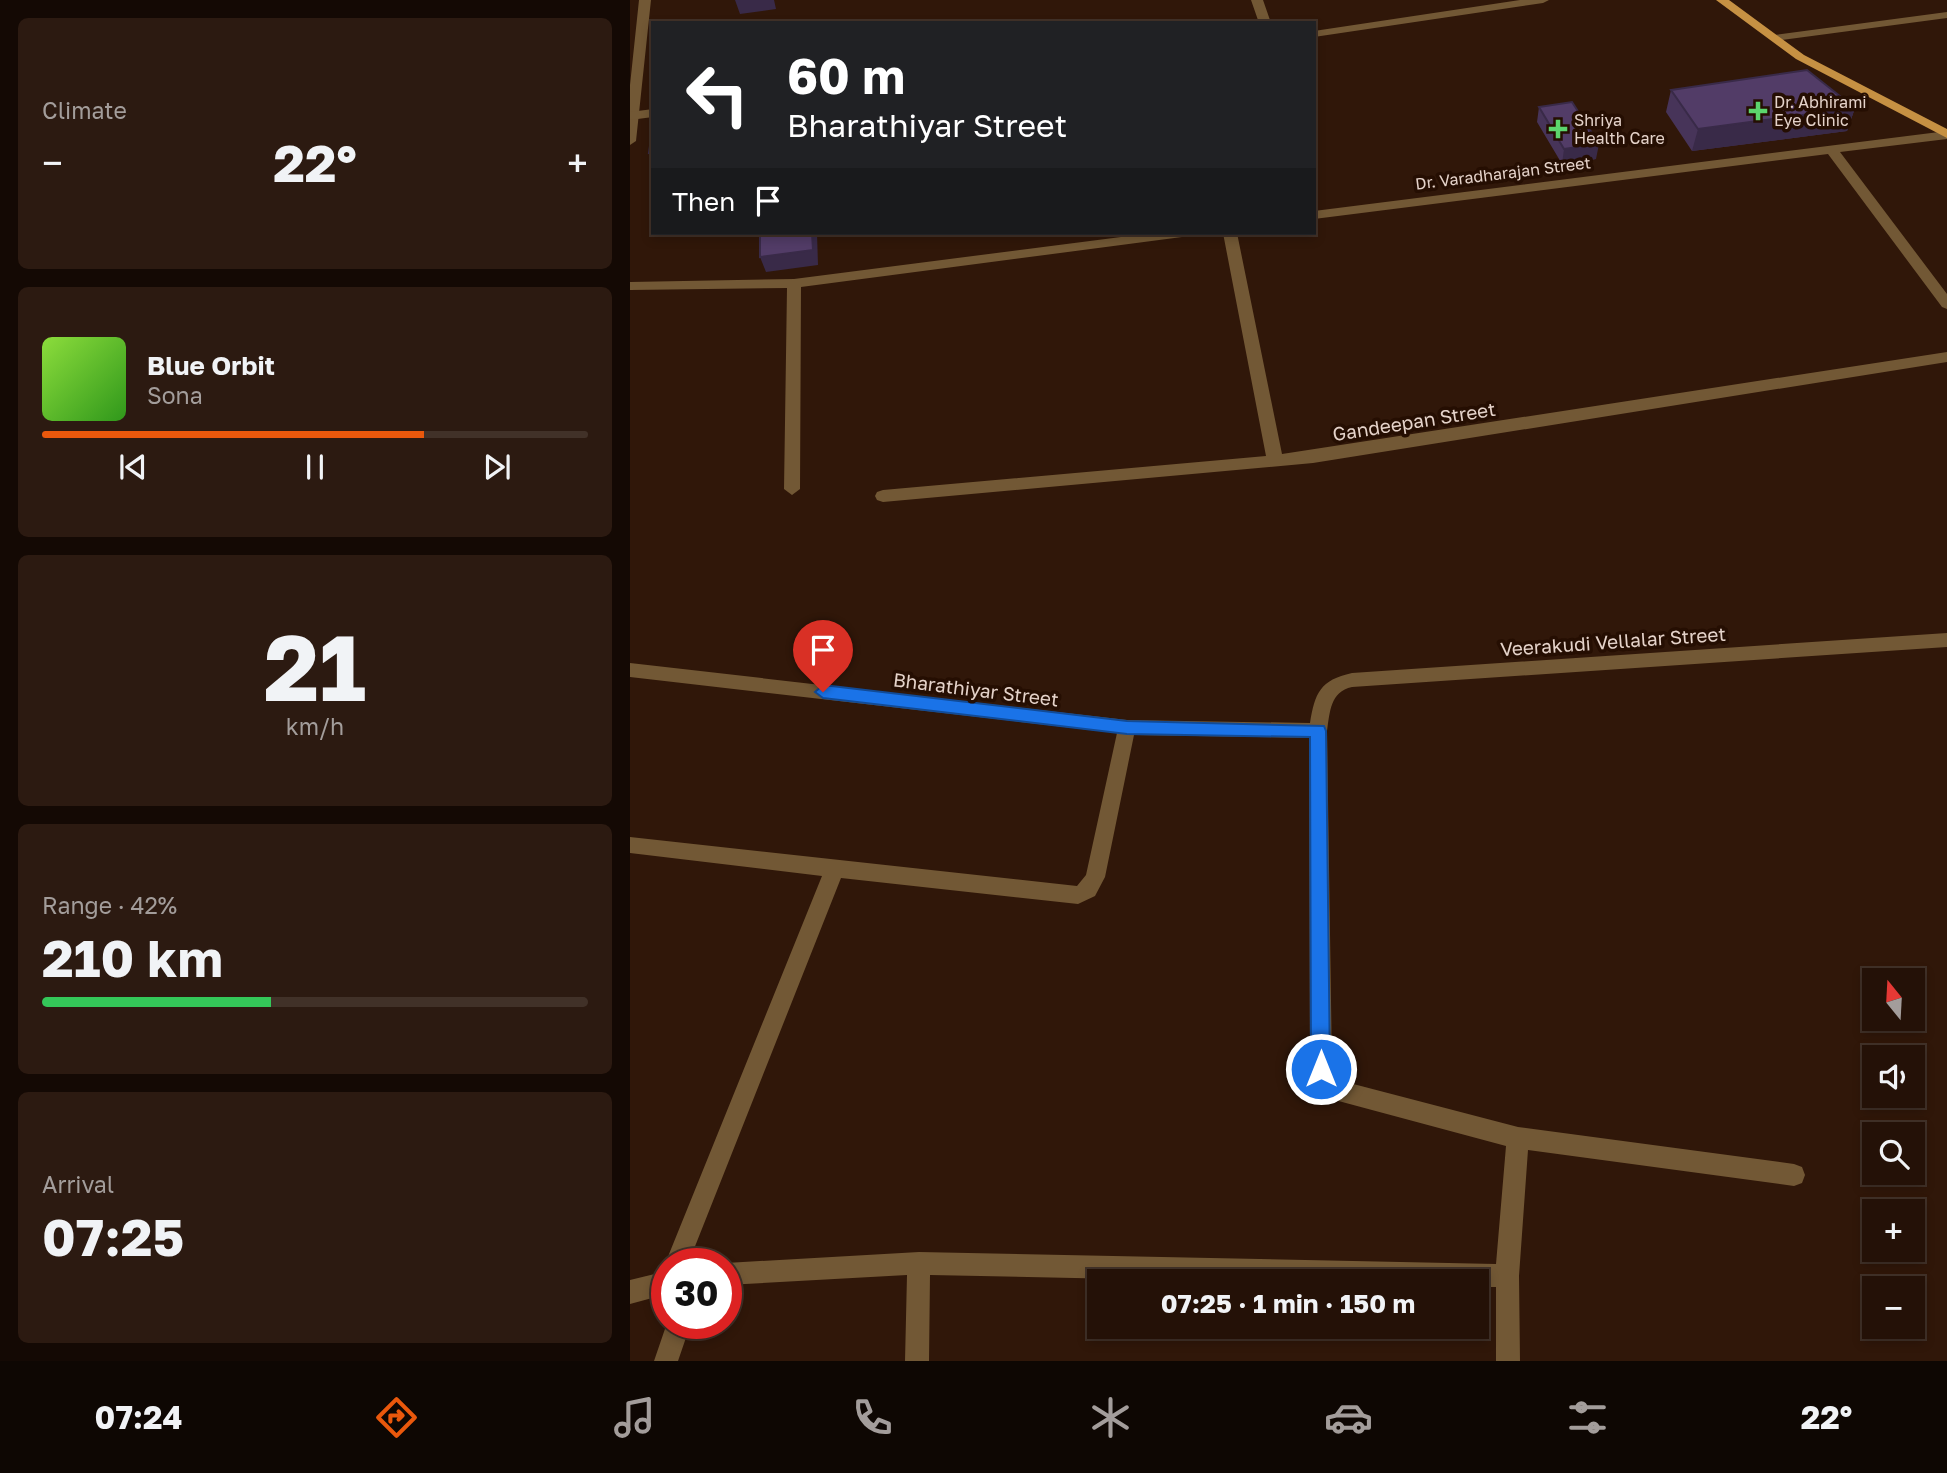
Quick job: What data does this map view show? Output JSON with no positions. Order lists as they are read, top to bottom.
{
  "streets": {
    "street": [
      "Dr. Varadharajan Street",
      "Gandeepan Street",
      "Veerakudi Vellalar Street",
      "Bharathiyar Street"
    ]
  },
  "crossings": [
    ["Veerakudi Vellalar Street", "Bharathiyar Street"]
  ],
  "places": {
    "health": ["Dr. Abhirami Eye Clinic", "Shriya Health Care"]
  },
  "north": "top",
  "page": {
    "tile": [
      "Climate",
      ["21", "km/h"],
      ["Range · 42%", "210 km"],
      ["Arrival", "07:25"]
    ],
    "turn": ["60 m", "Bharathiyar Street"],
    "heat": ["−", "22°", "+"],
    "then": "Then",
    "song": ["Blue Orbit", "Sona"],
    "map_buttons": ["+", "−"],
    "limit": "30",
    "trip": "07:25 · 1 min · 150 m",
    "tabs": ["07:24", "22°"]
  }
}
